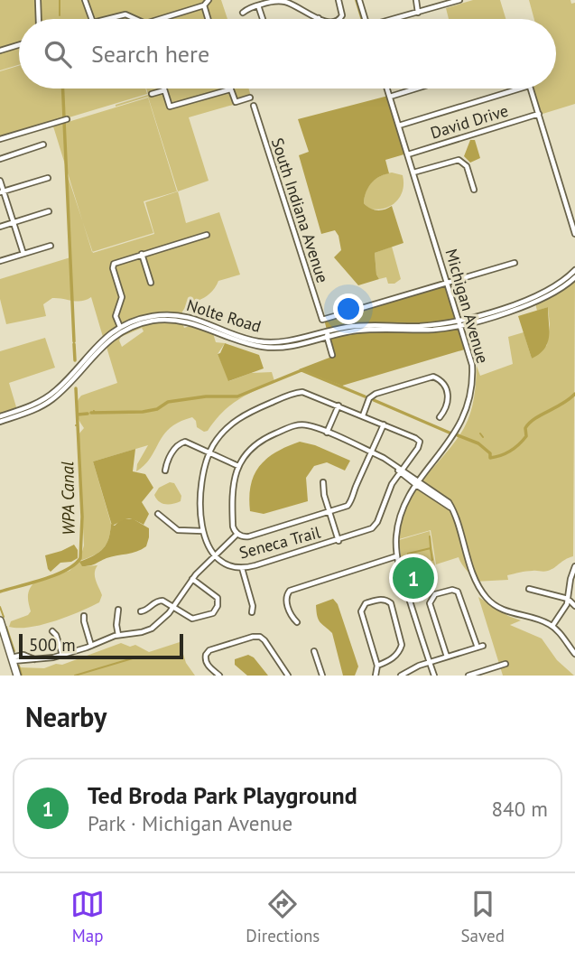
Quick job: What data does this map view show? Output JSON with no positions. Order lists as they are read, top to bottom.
{
  "streets": {
    "street": [
      "David Drive",
      "South Indiana Avenue",
      "Michigan Avenue",
      "Nolte Road",
      "Seneca Trail"
    ]
  },
  "crossings": [
    ["David Drive", "Michigan Avenue"],
    ["South Indiana Avenue", "Michigan Avenue"],
    ["Michigan Avenue", "Nolte Road"]
  ],
  "water": ["WPA Canal"],
  "scale_bar": "500 m",
  "page": {
    "search": "Search here",
    "pins": "1",
    "scale": "500 m",
    "heading": "Nearby",
    "list": [
      {
        "mark": "1",
        "name": "Ted Broda Park Playground",
        "note": "Park · Michigan Avenue",
        "value": "840 m"
      }
    ],
    "nav": ["Map", "Directions", "Saved"]
  }
}
